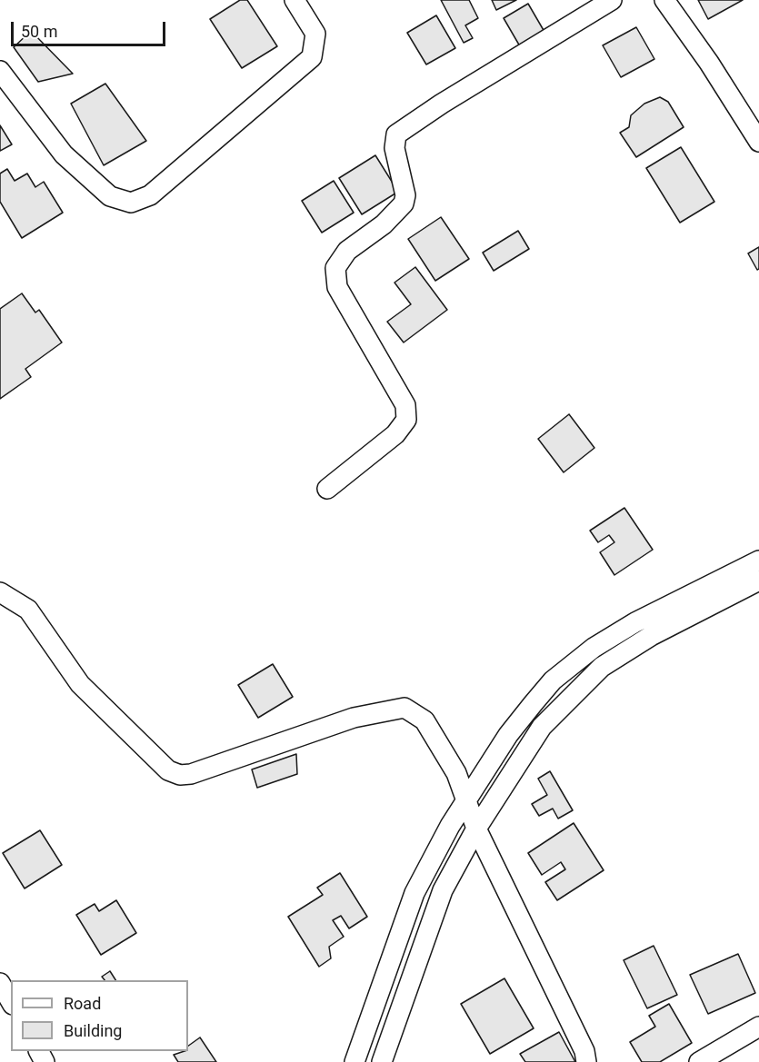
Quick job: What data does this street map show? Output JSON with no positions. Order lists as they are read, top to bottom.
{
  "legend": ["Road", "Building"],
  "scale_bar": "50 m"
}
